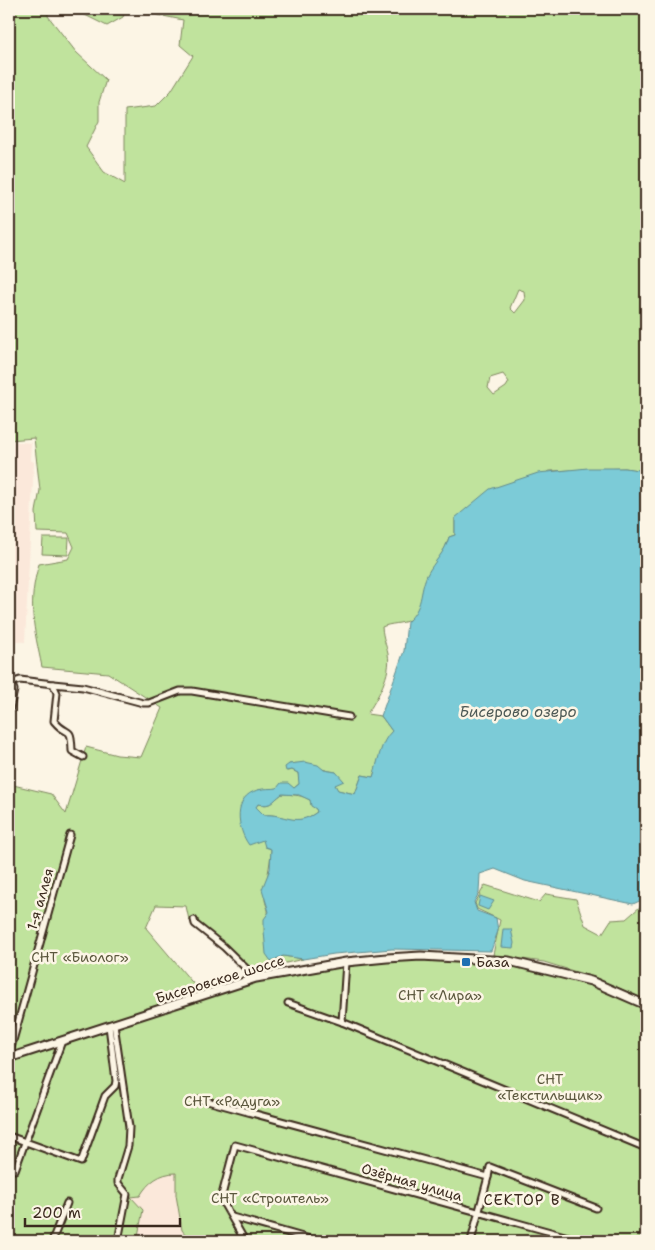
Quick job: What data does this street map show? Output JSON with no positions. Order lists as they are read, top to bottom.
{
  "streets": {
    "main road": ["Бисеровское шоссе"],
    "street": ["1-я аллея", "Озёрная улица"]
  },
  "crossings": [
    ["1-я аллея", "Бисеровское шоссе"]
  ],
  "districts": ["СЕКТОР В"],
  "water": ["Бисерово озеро"],
  "parks": [
    "СНТ «Биолог»",
    "СНТ «Лира»",
    "СНТ «Текстильщик»",
    "СНТ «Радуга»",
    "СНТ «Строитель»"
  ],
  "places": {
    "transit": ["База"]
  },
  "scale_bar": "200 m"
}
